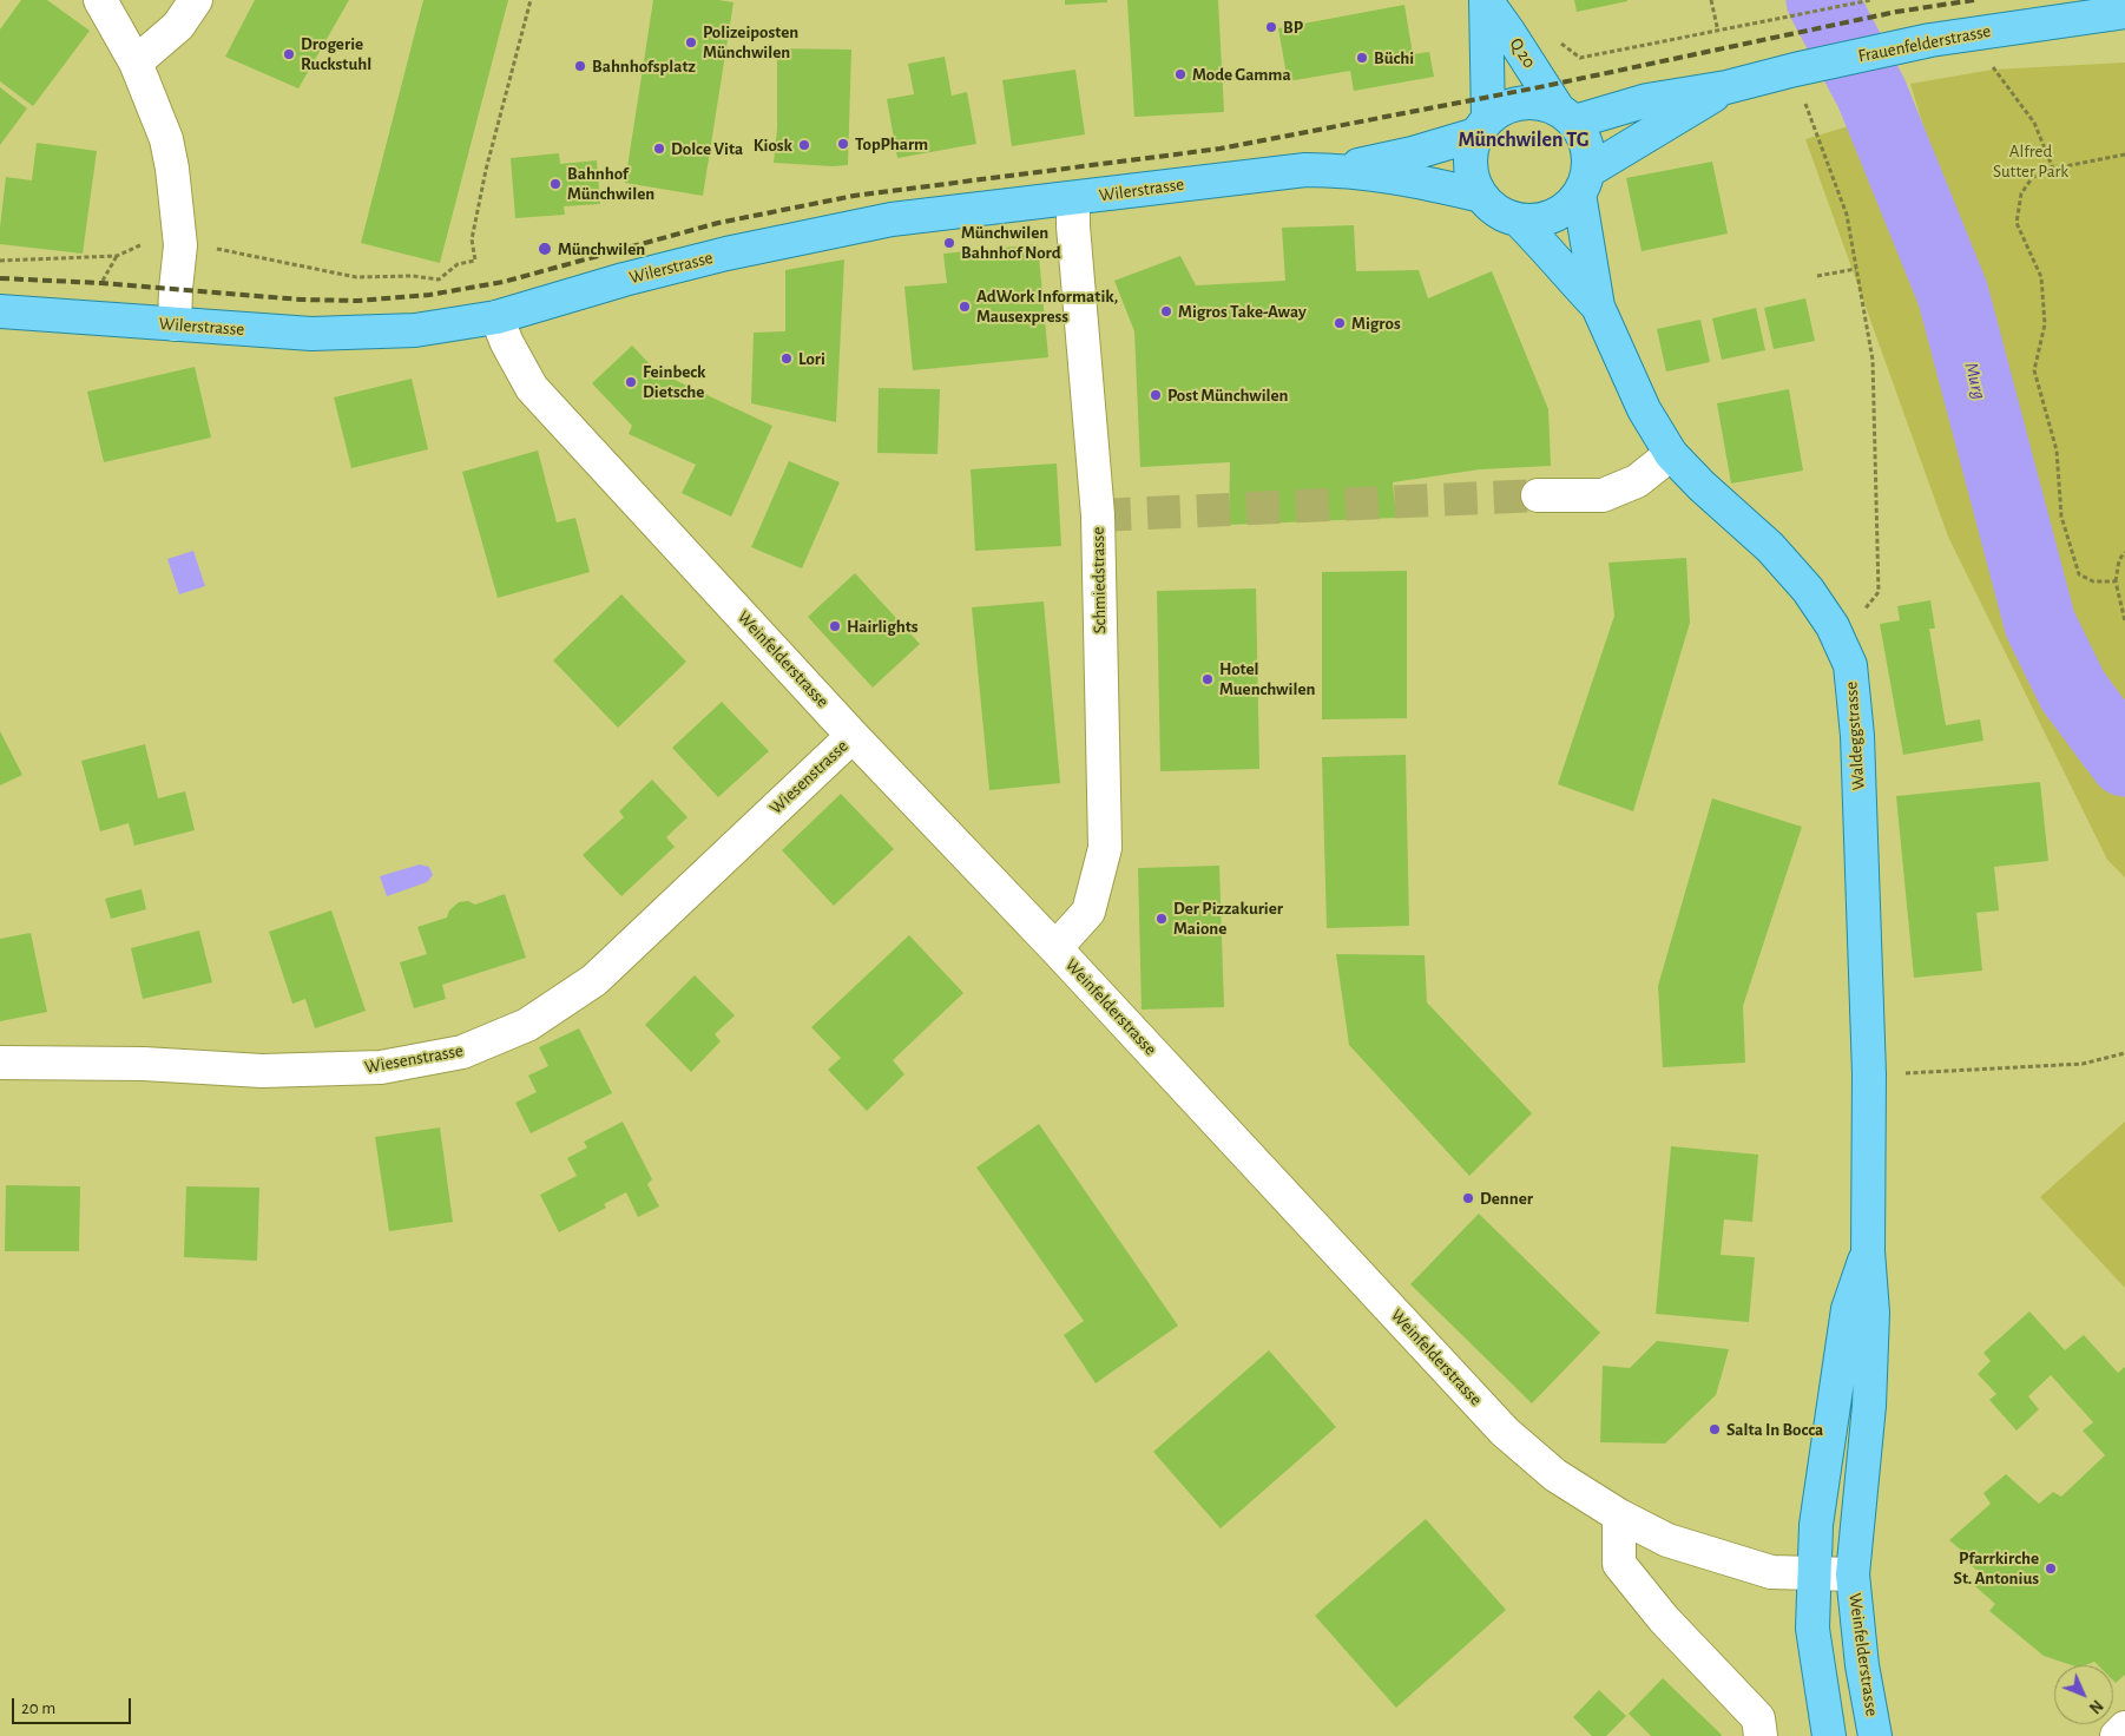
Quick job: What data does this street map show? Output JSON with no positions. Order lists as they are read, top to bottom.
{
  "streets": {
    "main road": [
      "Frauenfelderstrasse",
      "Q 20",
      "Wilerstrasse",
      "Weinfelderstrasse",
      "Waldeggstrasse"
    ],
    "street": ["Schmiedstrasse", "Wiesenstrasse"]
  },
  "crossings": [
    ["Frauenfelderstrasse", "Q 20"],
    ["Frauenfelderstrasse", "Wilerstrasse"],
    ["Frauenfelderstrasse", "Waldeggstrasse"],
    ["Q 20", "Wilerstrasse"],
    ["Q 20", "Waldeggstrasse"],
    ["Wilerstrasse", "Schmiedstrasse"],
    ["Wilerstrasse", "Weinfelderstrasse"],
    ["Wilerstrasse", "Waldeggstrasse"],
    ["Schmiedstrasse", "Weinfelderstrasse"],
    ["Weinfelderstrasse", "Waldeggstrasse"],
    ["Weinfelderstrasse", "Wiesenstrasse"]
  ],
  "districts": ["Münchwilen TG"],
  "water": ["Murg"],
  "parks": ["Alfred Sutter Park"],
  "places": [
    "BP",
    "Polizeiposten Münchwilen",
    "Drogerie Ruckstuhl",
    "Büchi",
    "Bahnhofsplatz",
    "Mode Gamma",
    "TopPharm",
    "Kiosk",
    "Dolce Vita",
    "Bahnhof Münchwilen",
    "Münchwilen Bahnhof Nord",
    "Münchwilen",
    "AdWork Informatik, Mausexpress",
    "Migros Take-Away",
    "Migros",
    "Lori",
    "Feinbeck Dietsche",
    "Post Münchwilen",
    "Hairlights",
    "Hotel Muenchwilen",
    "Der Pizzakurier Maione",
    "Denner",
    "Salta In Bocca",
    "Pfarrkirche St. Antonius"
  ],
  "scale_bar": "20 m",
  "north": "bottom right"
}
